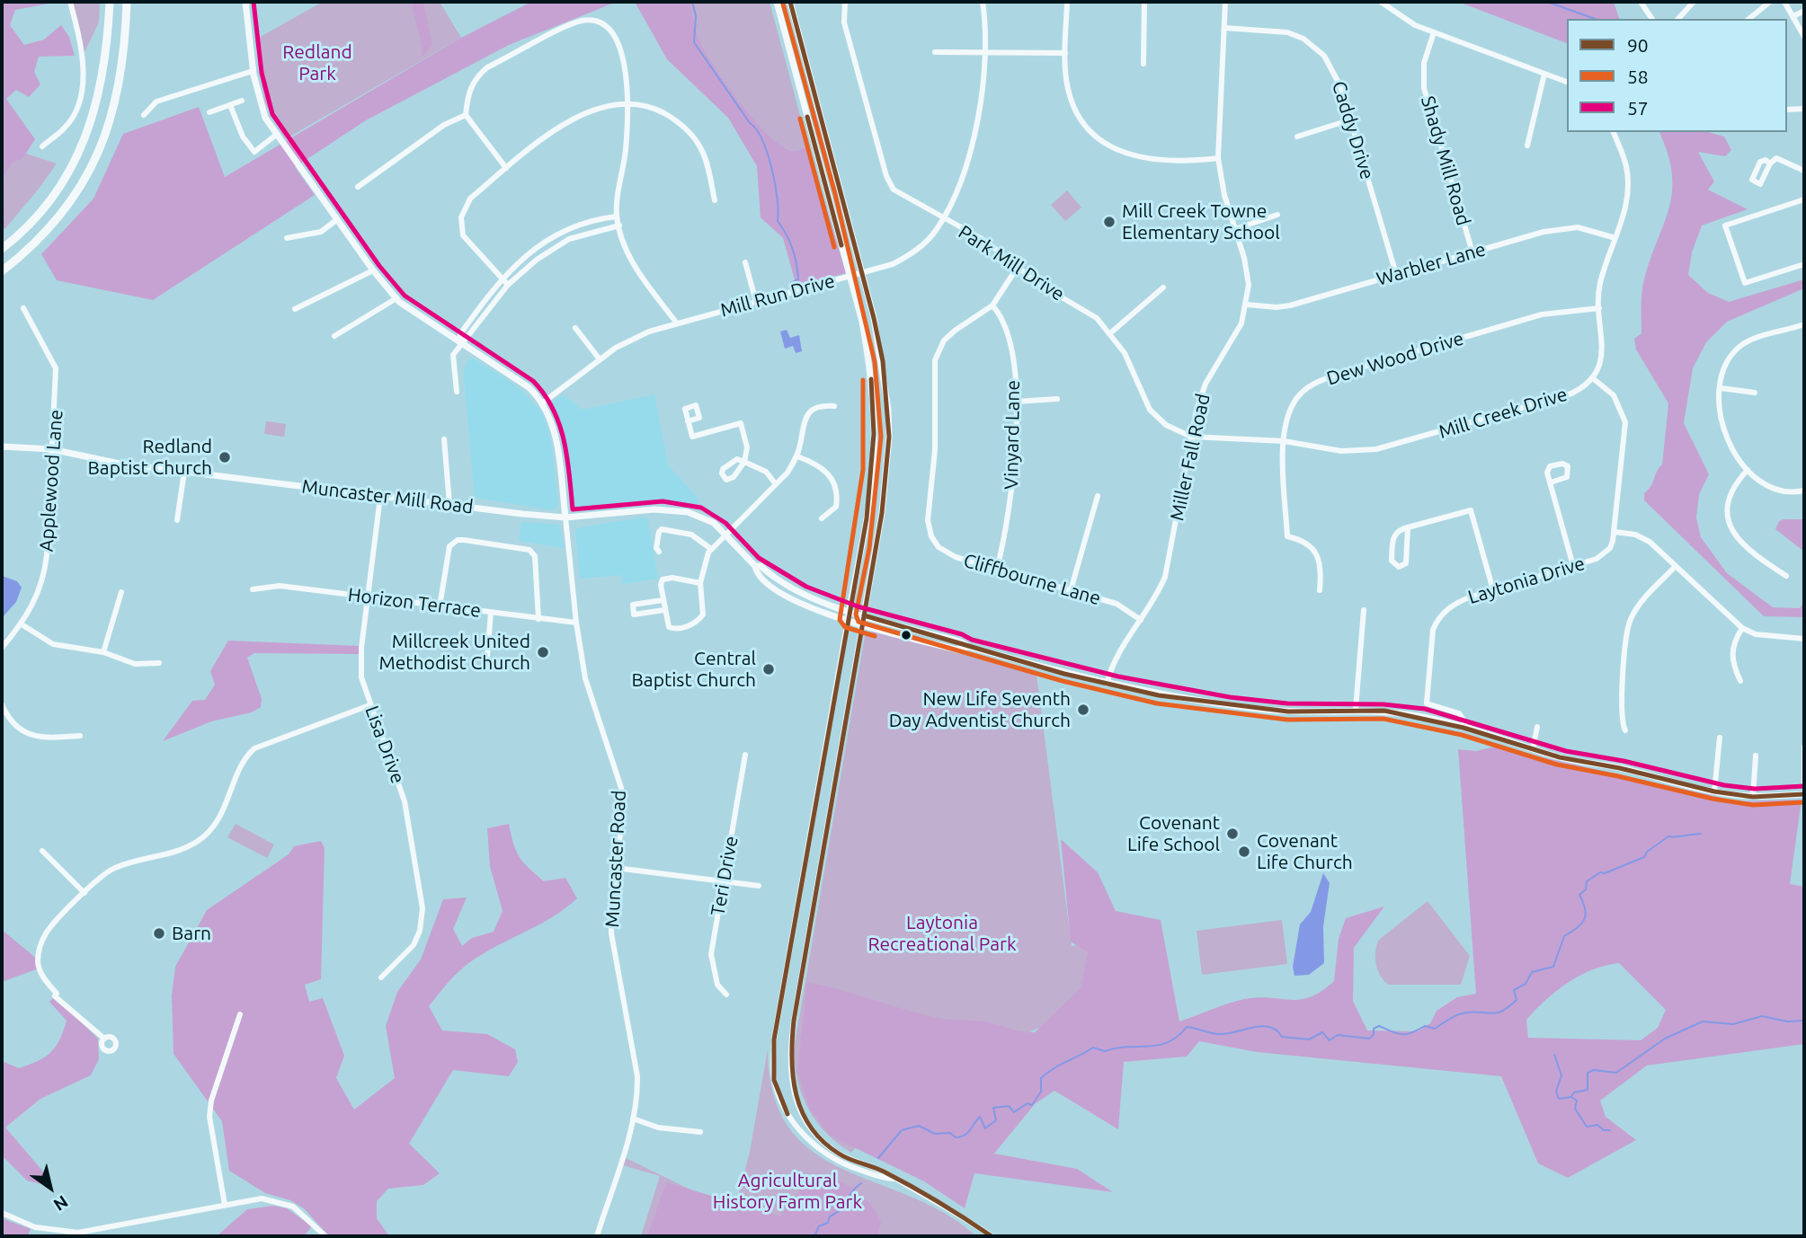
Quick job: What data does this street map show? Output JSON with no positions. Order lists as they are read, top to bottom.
{
  "streets": {
    "main road": ["Muncaster Mill Road"],
    "street": [
      "Caddy Drive",
      "Shady Mill Road",
      "Park Mill Drive",
      "Warbler Lane",
      "Mill Run Drive",
      "Dew Wood Drive",
      "Mill Creek Drive",
      "Vinyard Lane",
      "Miller Fall Road",
      "Applewood Lane",
      "Cliffbourne Lane",
      "Laytonia Drive",
      "Horizon Terrace",
      "Lisa Drive",
      "Muncaster Road",
      "Teri Drive"
    ]
  },
  "crossings": [
    ["Caddy Drive", "Warbler Lane"],
    ["Caddy Drive", "Miller Fall Road"],
    ["Shady Mill Road", "Warbler Lane"],
    ["Park Mill Drive", "Mill Run Drive"],
    ["Park Mill Drive", "Mill Creek Drive"],
    ["Park Mill Drive", "Miller Fall Road"],
    ["Park Mill Drive", "Cliffbourne Lane"],
    ["Warbler Lane", "Miller Fall Road"],
    ["Dew Wood Drive", "Mill Creek Drive"],
    ["Mill Creek Drive", "Miller Fall Road"],
    ["Mill Creek Drive", "Laytonia Drive"],
    ["Vinyard Lane", "Cliffbourne Lane"],
    ["Miller Fall Road", "Muncaster Mill Road"],
    ["Miller Fall Road", "Cliffbourne Lane"],
    ["Applewood Lane", "Muncaster Mill Road"],
    ["Muncaster Mill Road", "Laytonia Drive"],
    ["Muncaster Mill Road", "Lisa Drive"],
    ["Muncaster Mill Road", "Muncaster Road"],
    ["Horizon Terrace", "Lisa Drive"],
    ["Horizon Terrace", "Muncaster Road"]
  ],
  "parks": ["Redland Park", "Laytonia Recreational Park", "Agricultural History Farm Park"],
  "places": [
    "Mill Creek Towne Elementary School",
    "Redland Baptist Church",
    "Millcreek United Methodist Church",
    "Central Baptist Church",
    "New Life Seventh Day Adventist Church",
    "Covenant Life School",
    "Covenant Life Church",
    "Barn"
  ],
  "lines": ["transit line 90", "transit line 57", "transit line 58"],
  "legend": ["90", "58", "57"],
  "north": "bottom right"
}
